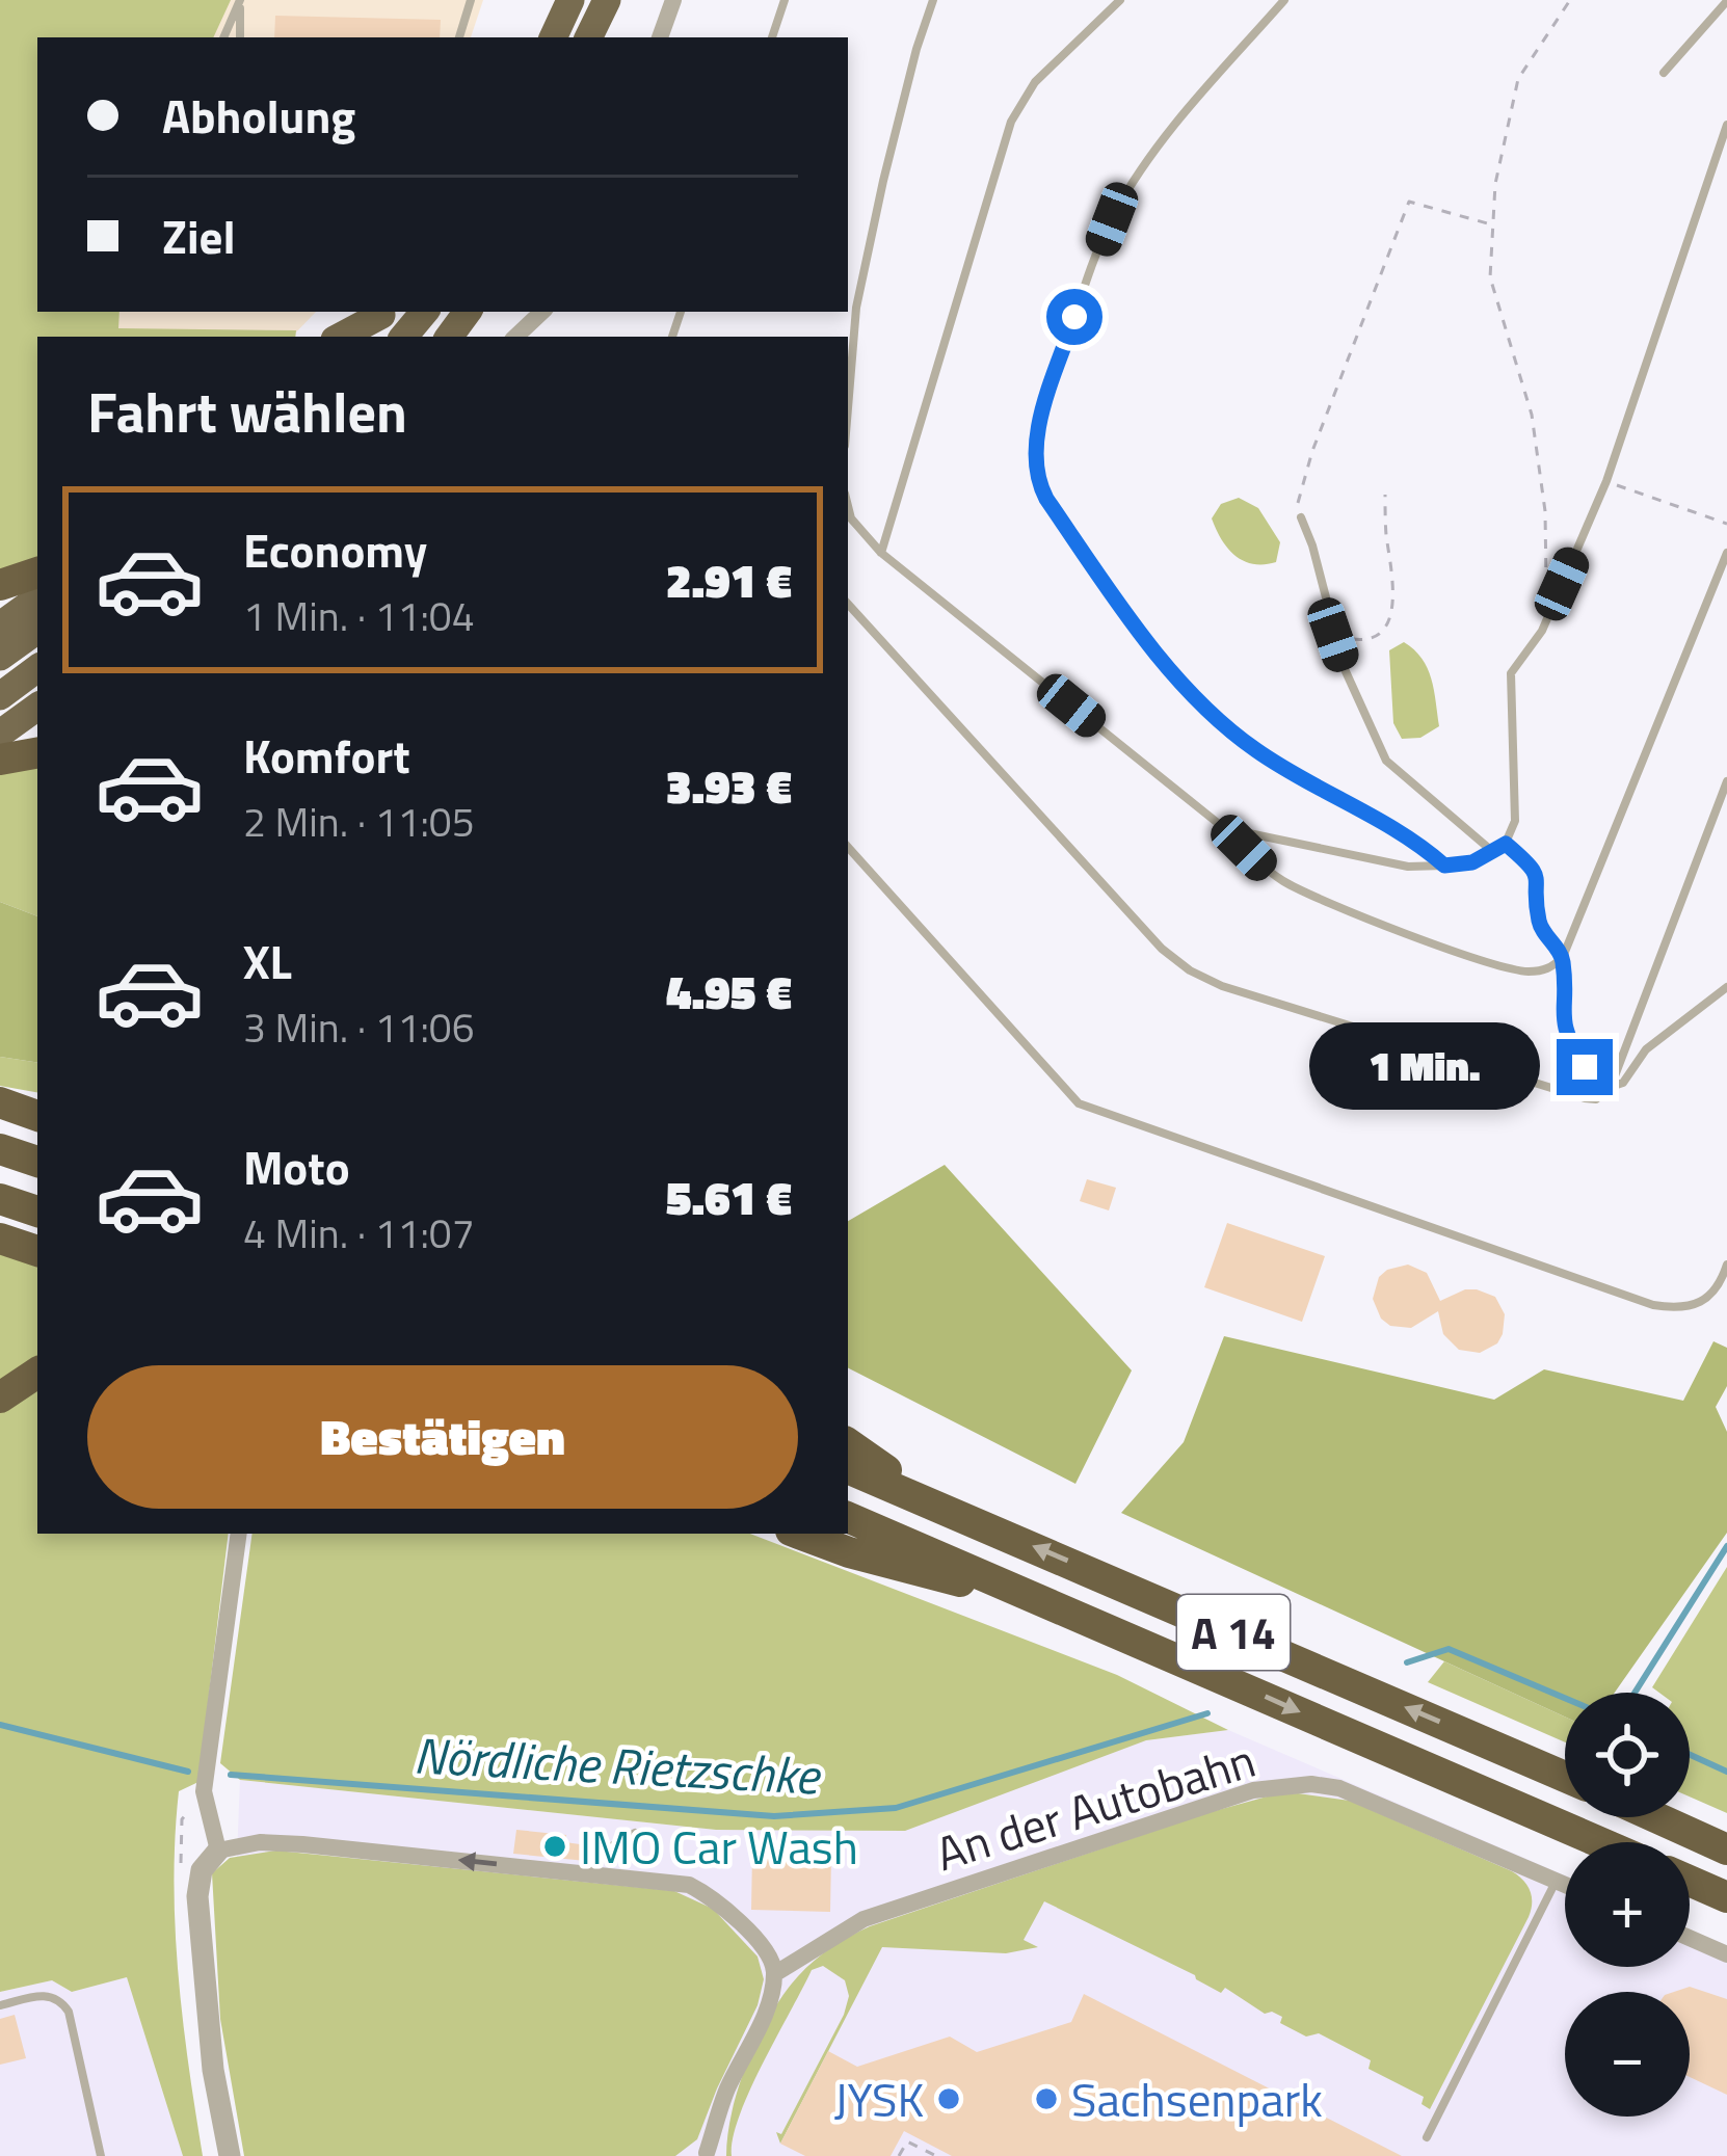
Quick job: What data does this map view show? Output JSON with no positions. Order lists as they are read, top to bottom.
{
  "streets": {
    "highway": ["A 14"],
    "street": ["An der Autobahn"]
  },
  "water": ["Nördliche Rietzschke"],
  "places": ["IMO Car Wash", "JYSK", "Sachsenpark"],
  "page": {
    "banner": ["Abholung", "Ziel"],
    "heading": "Fahrt wählen",
    "list": [
      {
        "name": "Economy",
        "note": "1 Min. · 11:04",
        "value": "2.91 €"
      },
      {
        "name": "Komfort",
        "note": "2 Min. · 11:05",
        "value": "3.93 €"
      },
      {
        "name": "XL",
        "note": "3 Min. · 11:06",
        "value": "4.95 €"
      },
      {
        "name": "Moto",
        "note": "4 Min. · 11:07",
        "value": "5.61 €"
      }
    ],
    "bubble": "1 Min.",
    "buttons": "Bestätigen",
    "map_buttons": ["+", "−"]
  }
}
